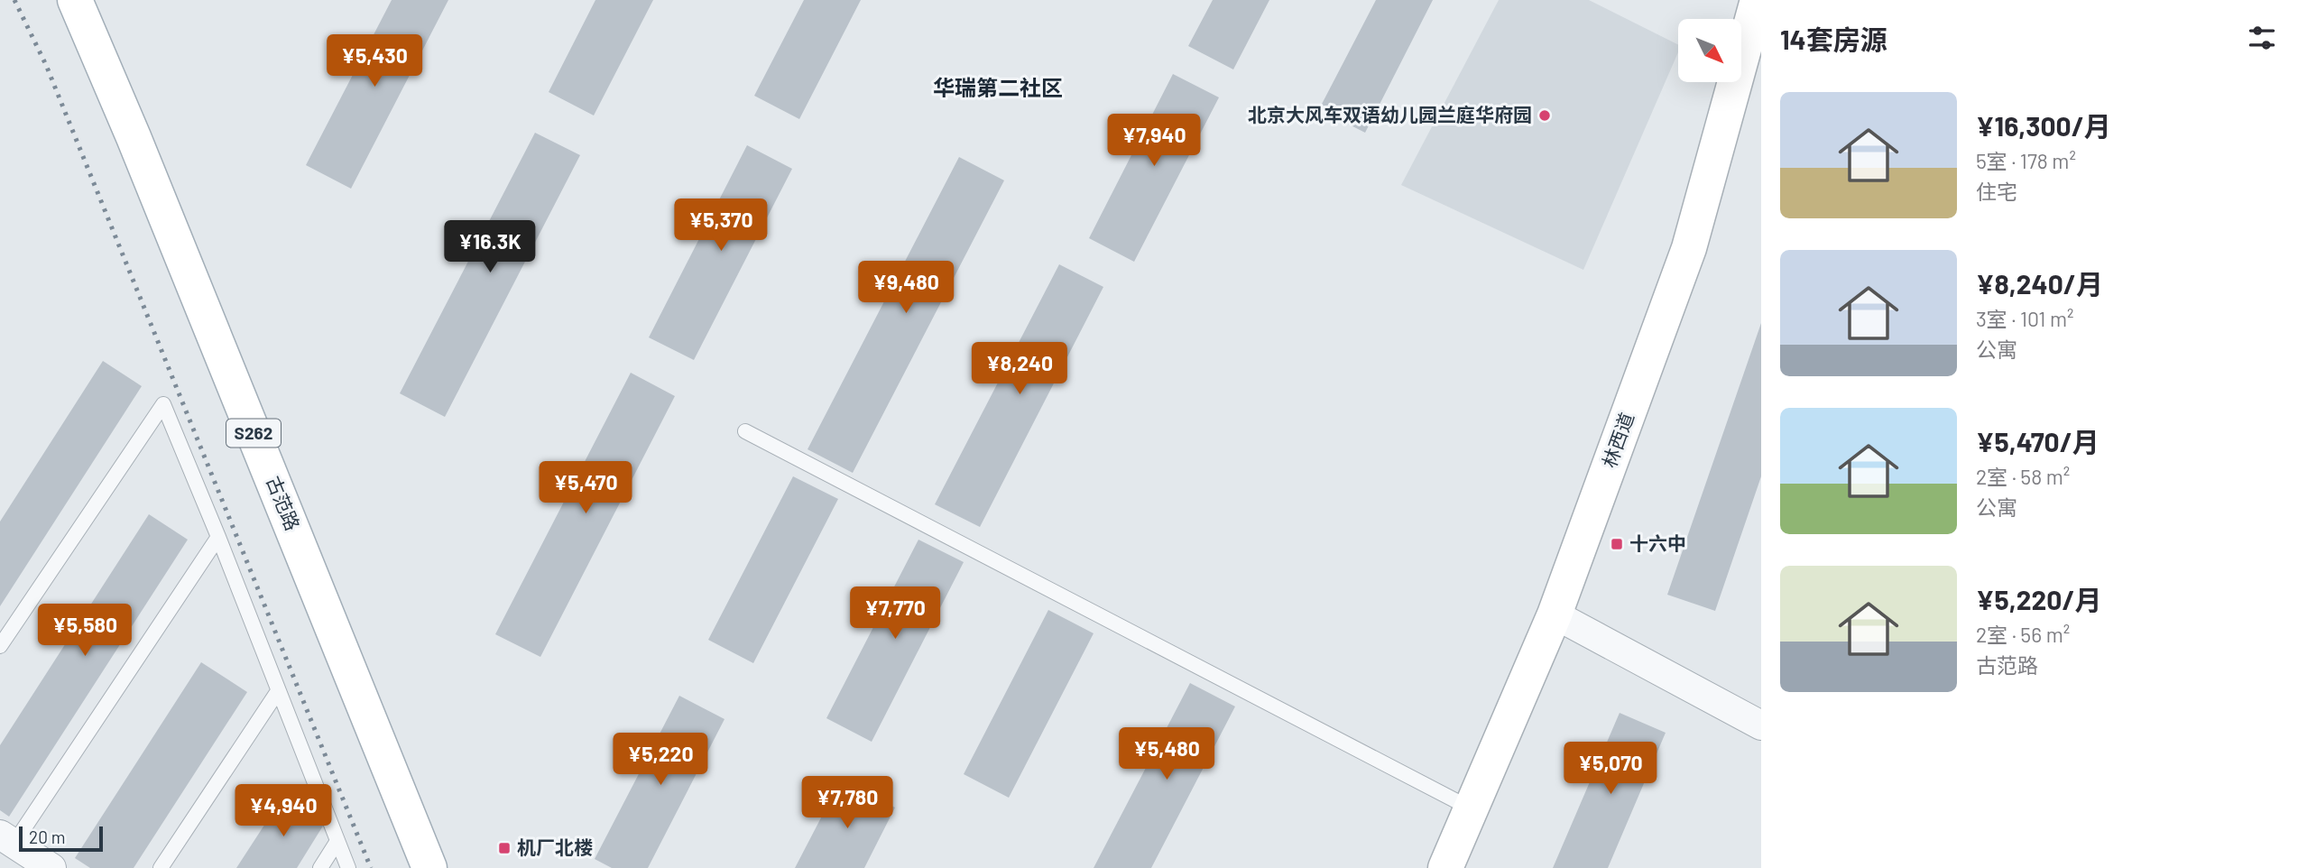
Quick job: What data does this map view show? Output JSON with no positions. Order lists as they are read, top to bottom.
{
  "streets": {
    "main road": ["S262", "林西道", "古范路"]
  },
  "districts": ["华瑞第二社区"],
  "places": {
    "other": ["北京大风车双语幼儿园兰庭华府园"],
    "transit": ["十六中", "机厂北楼"]
  },
  "scale_bar": "20 m",
  "north": "bottom right",
  "page": {
    "heading": "14套房源",
    "price": [
      "¥5,430",
      "¥7,940",
      "¥5,370",
      "¥16.3K",
      "¥9,480",
      "¥8,240",
      "¥5,470",
      "¥7,770",
      "¥5,580",
      "¥5,480",
      "¥5,220",
      "¥5,070",
      "¥7,780",
      "¥4,940"
    ],
    "list": [
      {
        "name": "¥16,300/月",
        "note": "5室 · 178 m² · 住宅"
      },
      {
        "name": "¥8,240/月",
        "note": "3室 · 101 m² · 公寓"
      },
      {
        "name": "¥5,470/月",
        "note": "2室 · 58 m² · 公寓"
      },
      {
        "name": "¥5,220/月",
        "note": "2室 · 56 m² · 古范路"
      }
    ],
    "scale": "20 m"
  }
}
